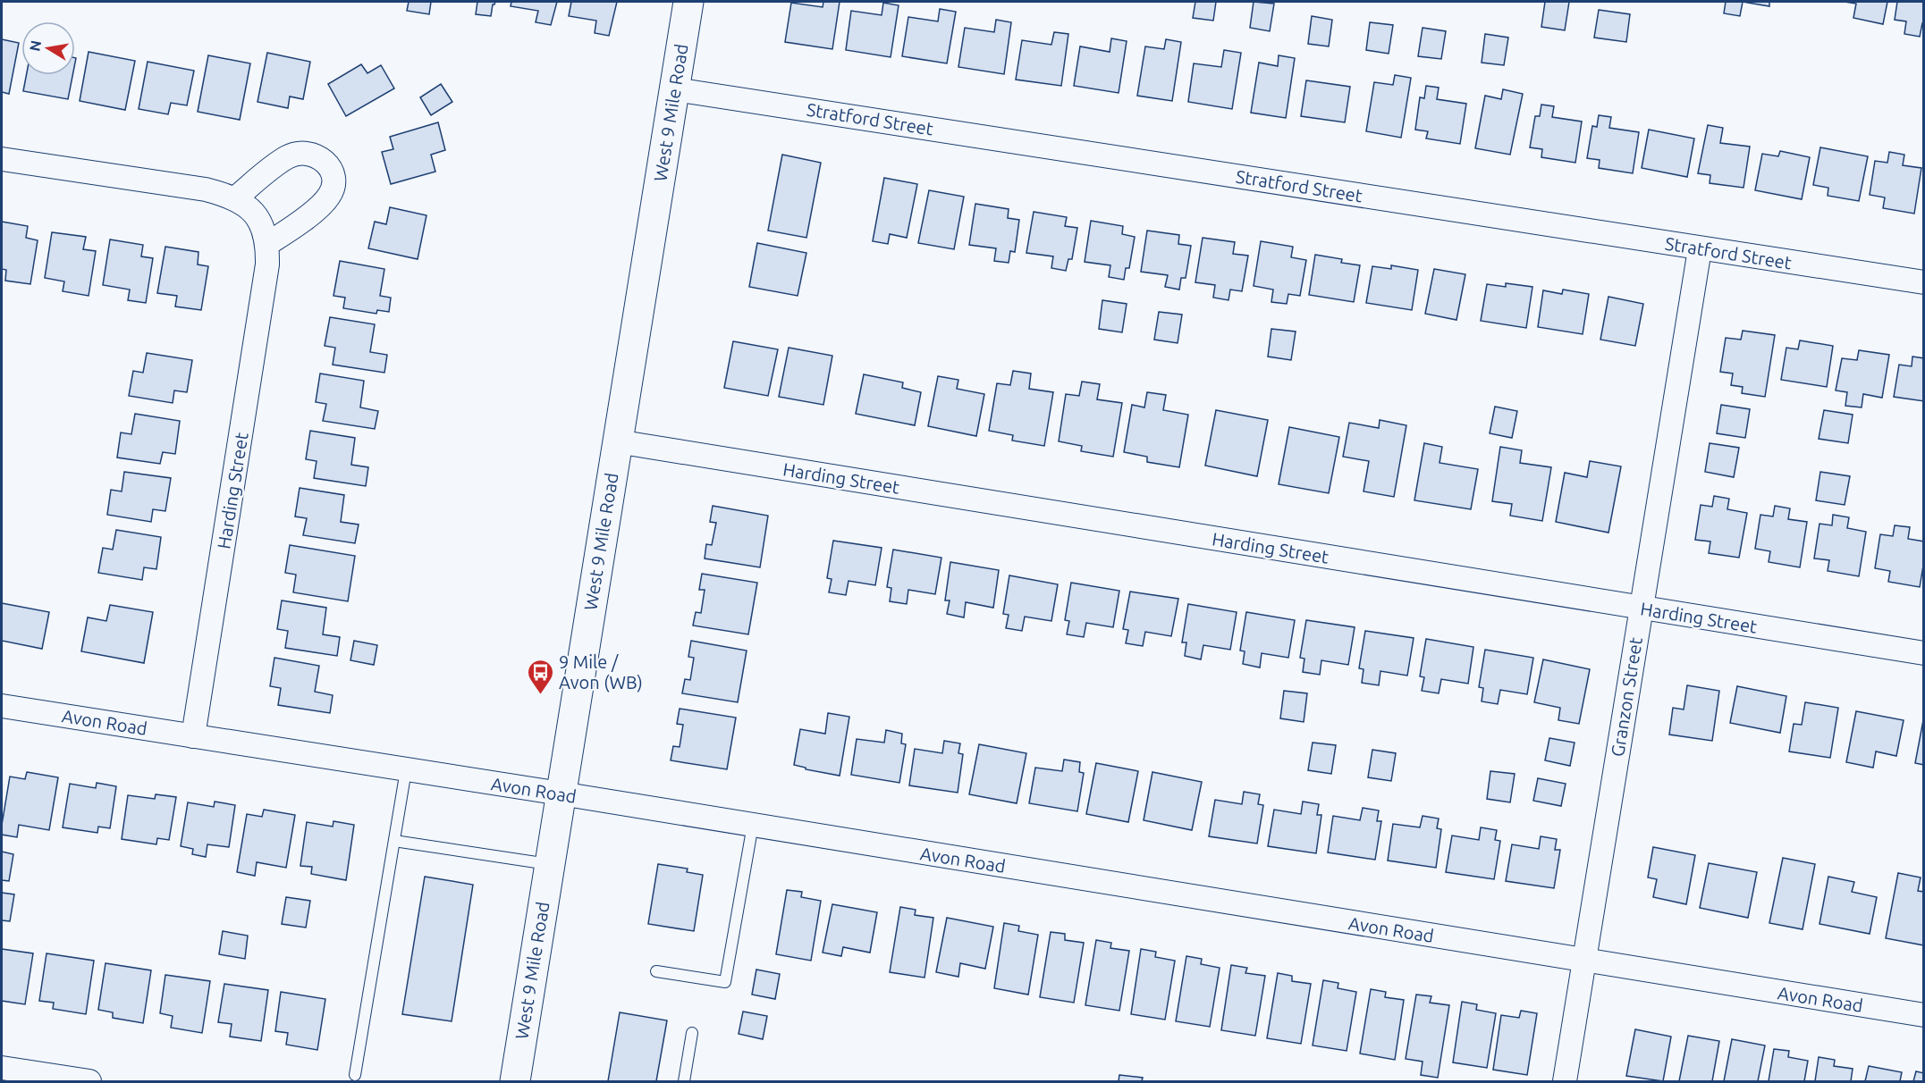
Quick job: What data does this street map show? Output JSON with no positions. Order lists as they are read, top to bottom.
{
  "streets": {
    "main road": ["West 9 Mile Road"],
    "street": [
      "Stratford Street",
      "Harding Street",
      "Granzon Street",
      "Avon Road"
    ]
  },
  "crossings": [
    ["West 9 Mile Road", "Stratford Street"],
    ["West 9 Mile Road", "Harding Street"],
    ["West 9 Mile Road", "Avon Road"],
    ["Stratford Street", "Granzon Street"],
    ["Harding Street", "Granzon Street"],
    ["Harding Street", "Avon Road"],
    ["Granzon Street", "Avon Road"]
  ],
  "places": {
    "bus stop": ["9 Mile / Avon (WB)"]
  },
  "north": "left"
}
